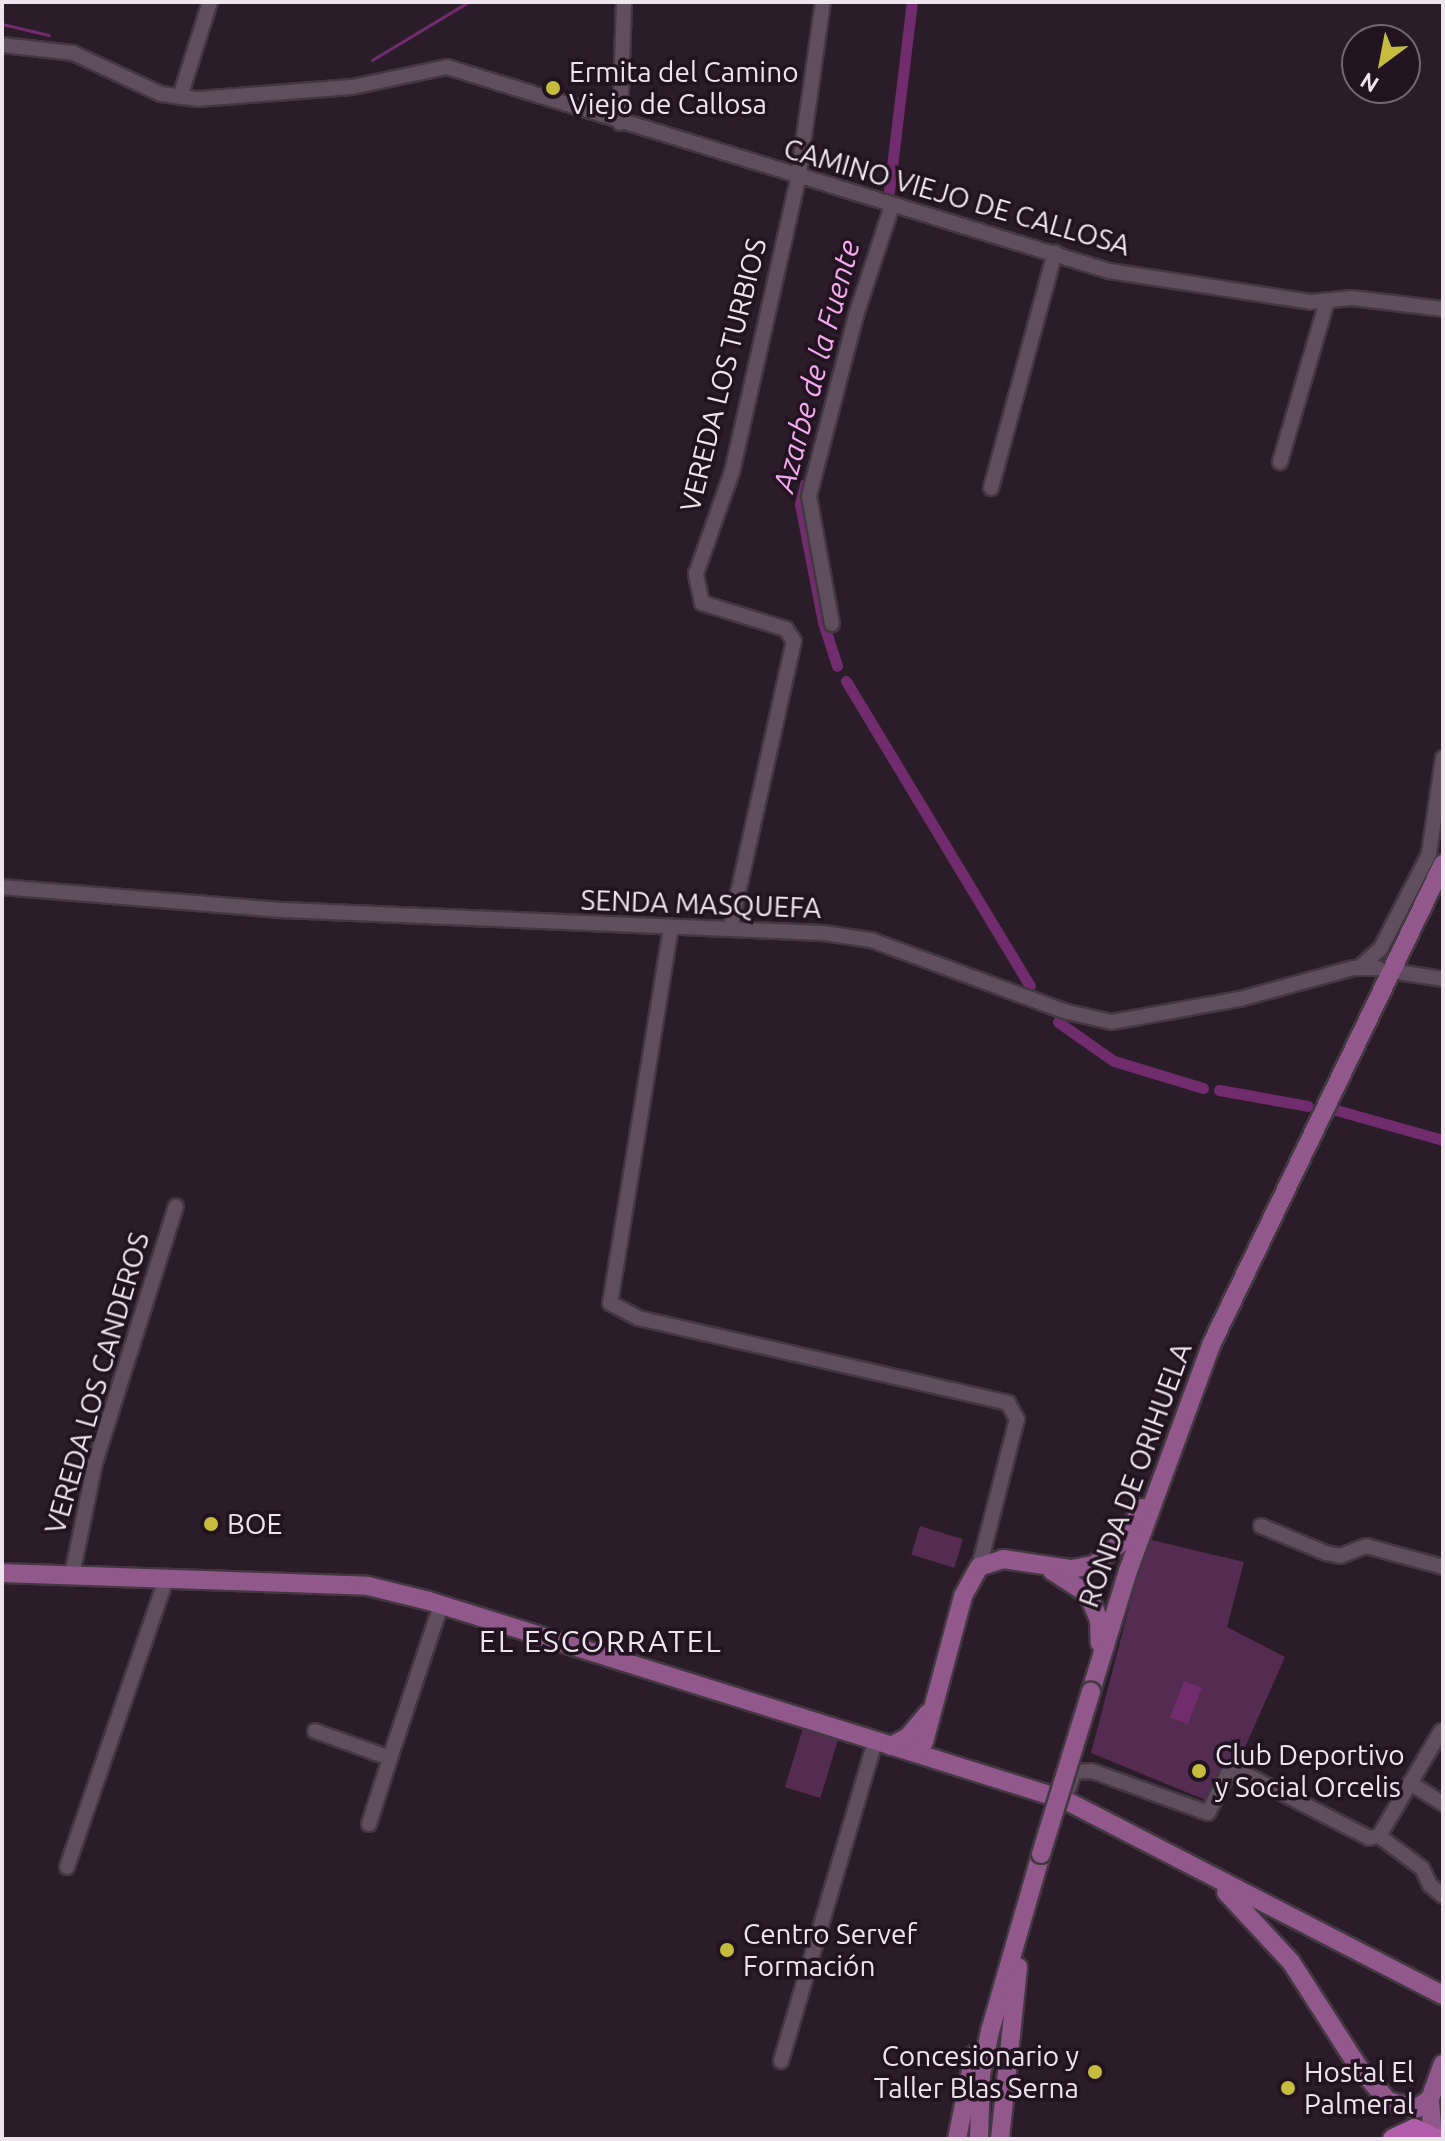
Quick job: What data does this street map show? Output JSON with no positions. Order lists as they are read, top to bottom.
{
  "streets": {
    "main road": ["RONDA DE ORIHUELA"],
    "street": [
      "CAMINO VIEJO DE CALLOSA",
      "VEREDA LOS TURBIOS",
      "SENDA MASQUEFA",
      "VEREDA LOS CANDEROS"
    ]
  },
  "crossings": [
    ["CAMINO VIEJO DE CALLOSA", "VEREDA LOS TURBIOS"],
    ["VEREDA LOS TURBIOS", "SENDA MASQUEFA"]
  ],
  "districts": ["EL ESCORRATEL"],
  "water": ["Azarbe de la Fuente"],
  "places": [
    "Ermita del Camino Viejo de Callosa",
    "BOE",
    "Club Deportivo y Social Orcelis",
    "Centro Servef Formación",
    "Concesionario y Taller Blas Serna",
    "Hostal El Palmeral"
  ],
  "north": "bottom left"
}
